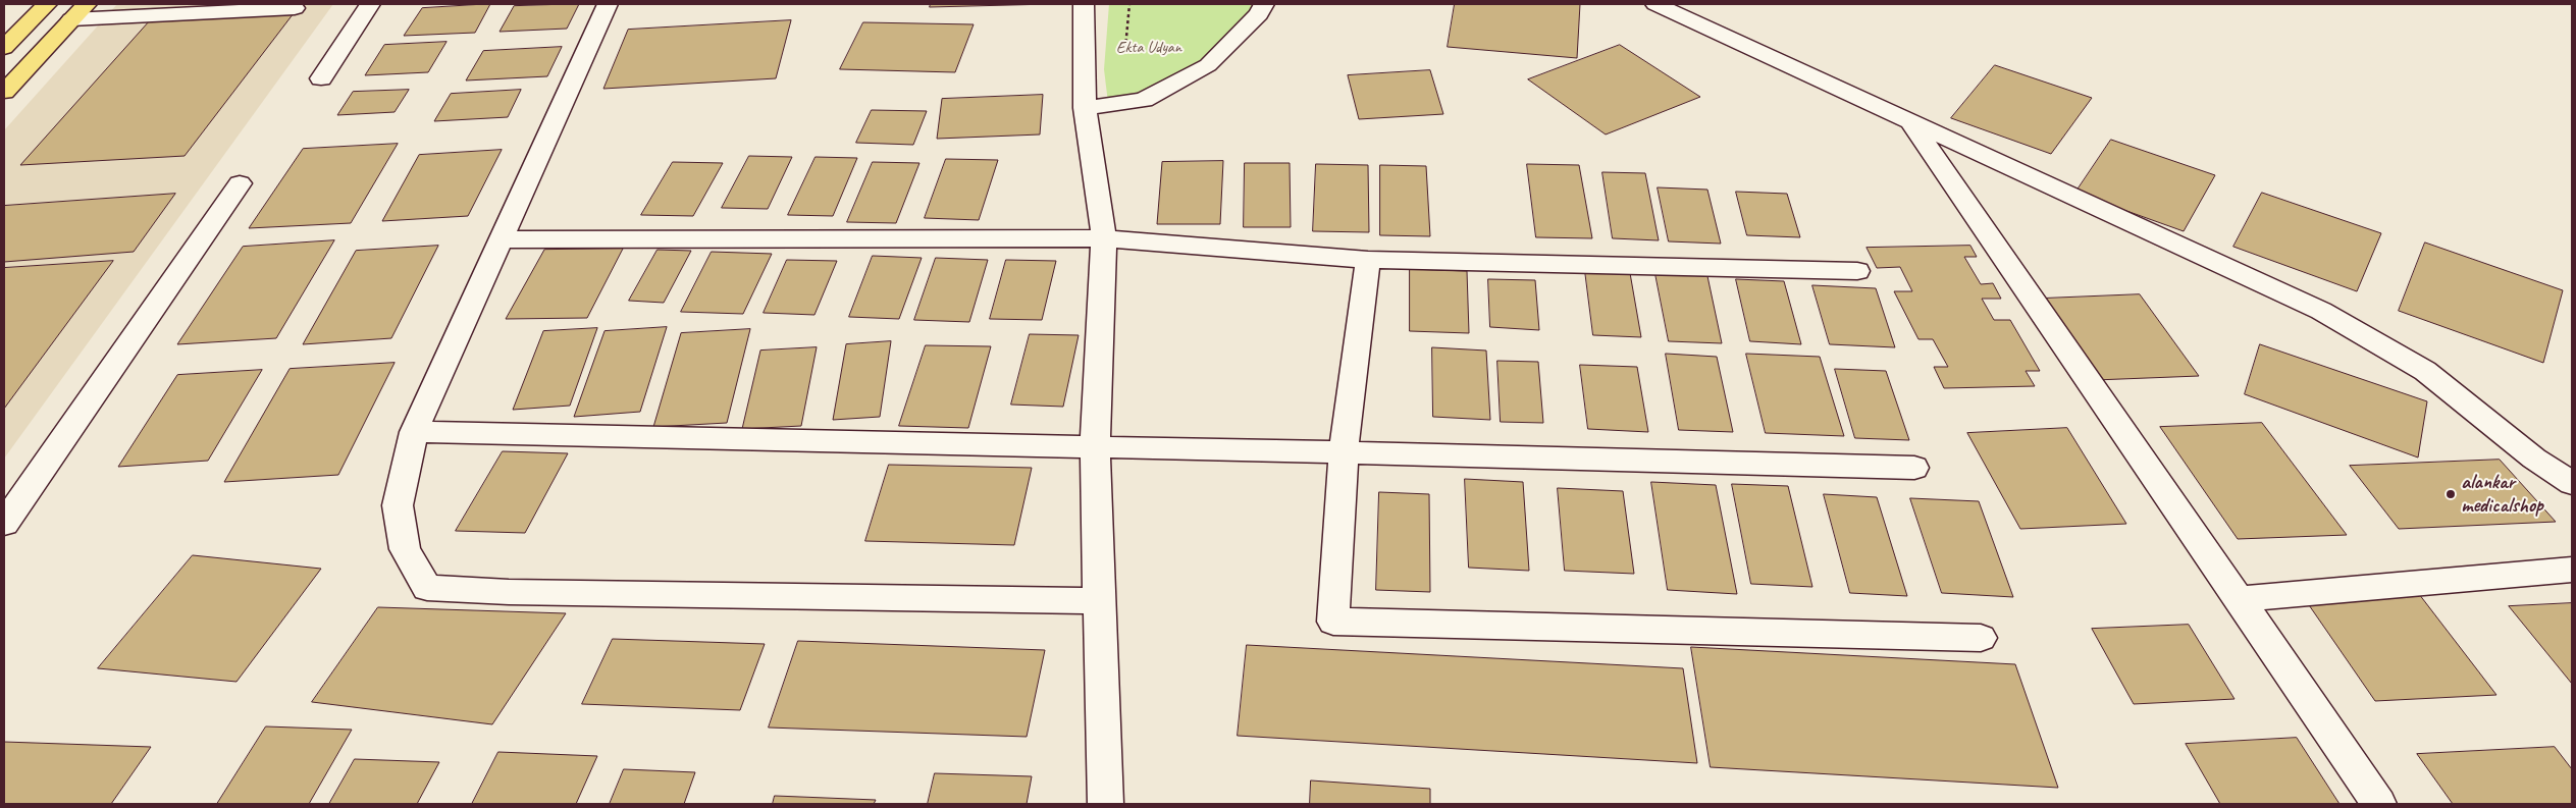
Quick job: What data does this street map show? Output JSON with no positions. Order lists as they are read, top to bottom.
{
  "parks": ["Ekta Udyan"],
  "places": ["alankar medicalshop"]
}
